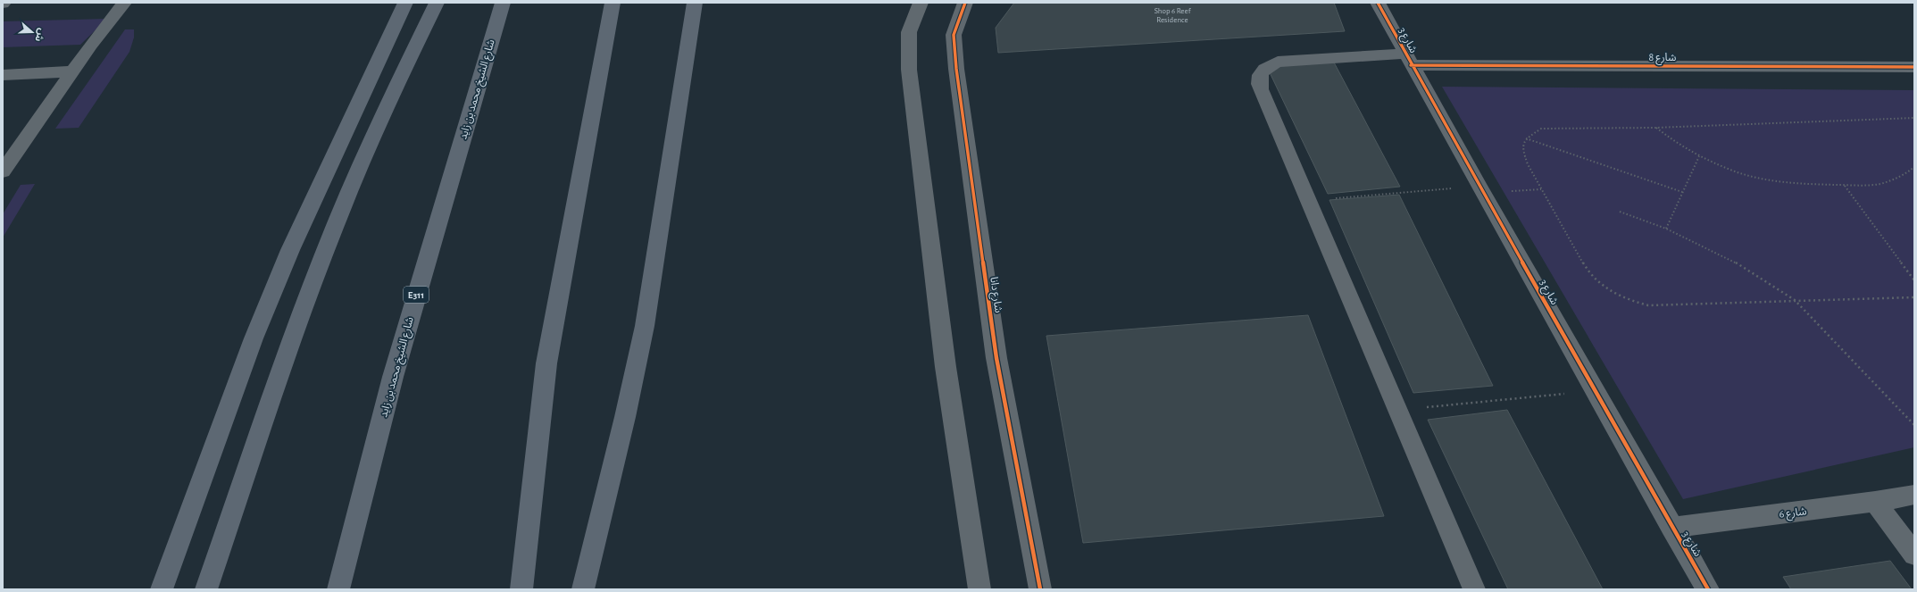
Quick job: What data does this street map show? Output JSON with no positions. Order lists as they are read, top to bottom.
{
  "streets": {
    "highway": ["شارع الشيخ محمد بن زايد", "E311"],
    "street": [
      "شارع 3",
      "شارع 8",
      "شارع دانا",
      "شارع 6"
    ]
  },
  "crossings": [
    ["شارع 3", "شارع 8"],
    ["شارع 3", "شارع 6"]
  ],
  "house_numbers": ["Shop 6 Reef Residence"],
  "north": "right"
}
